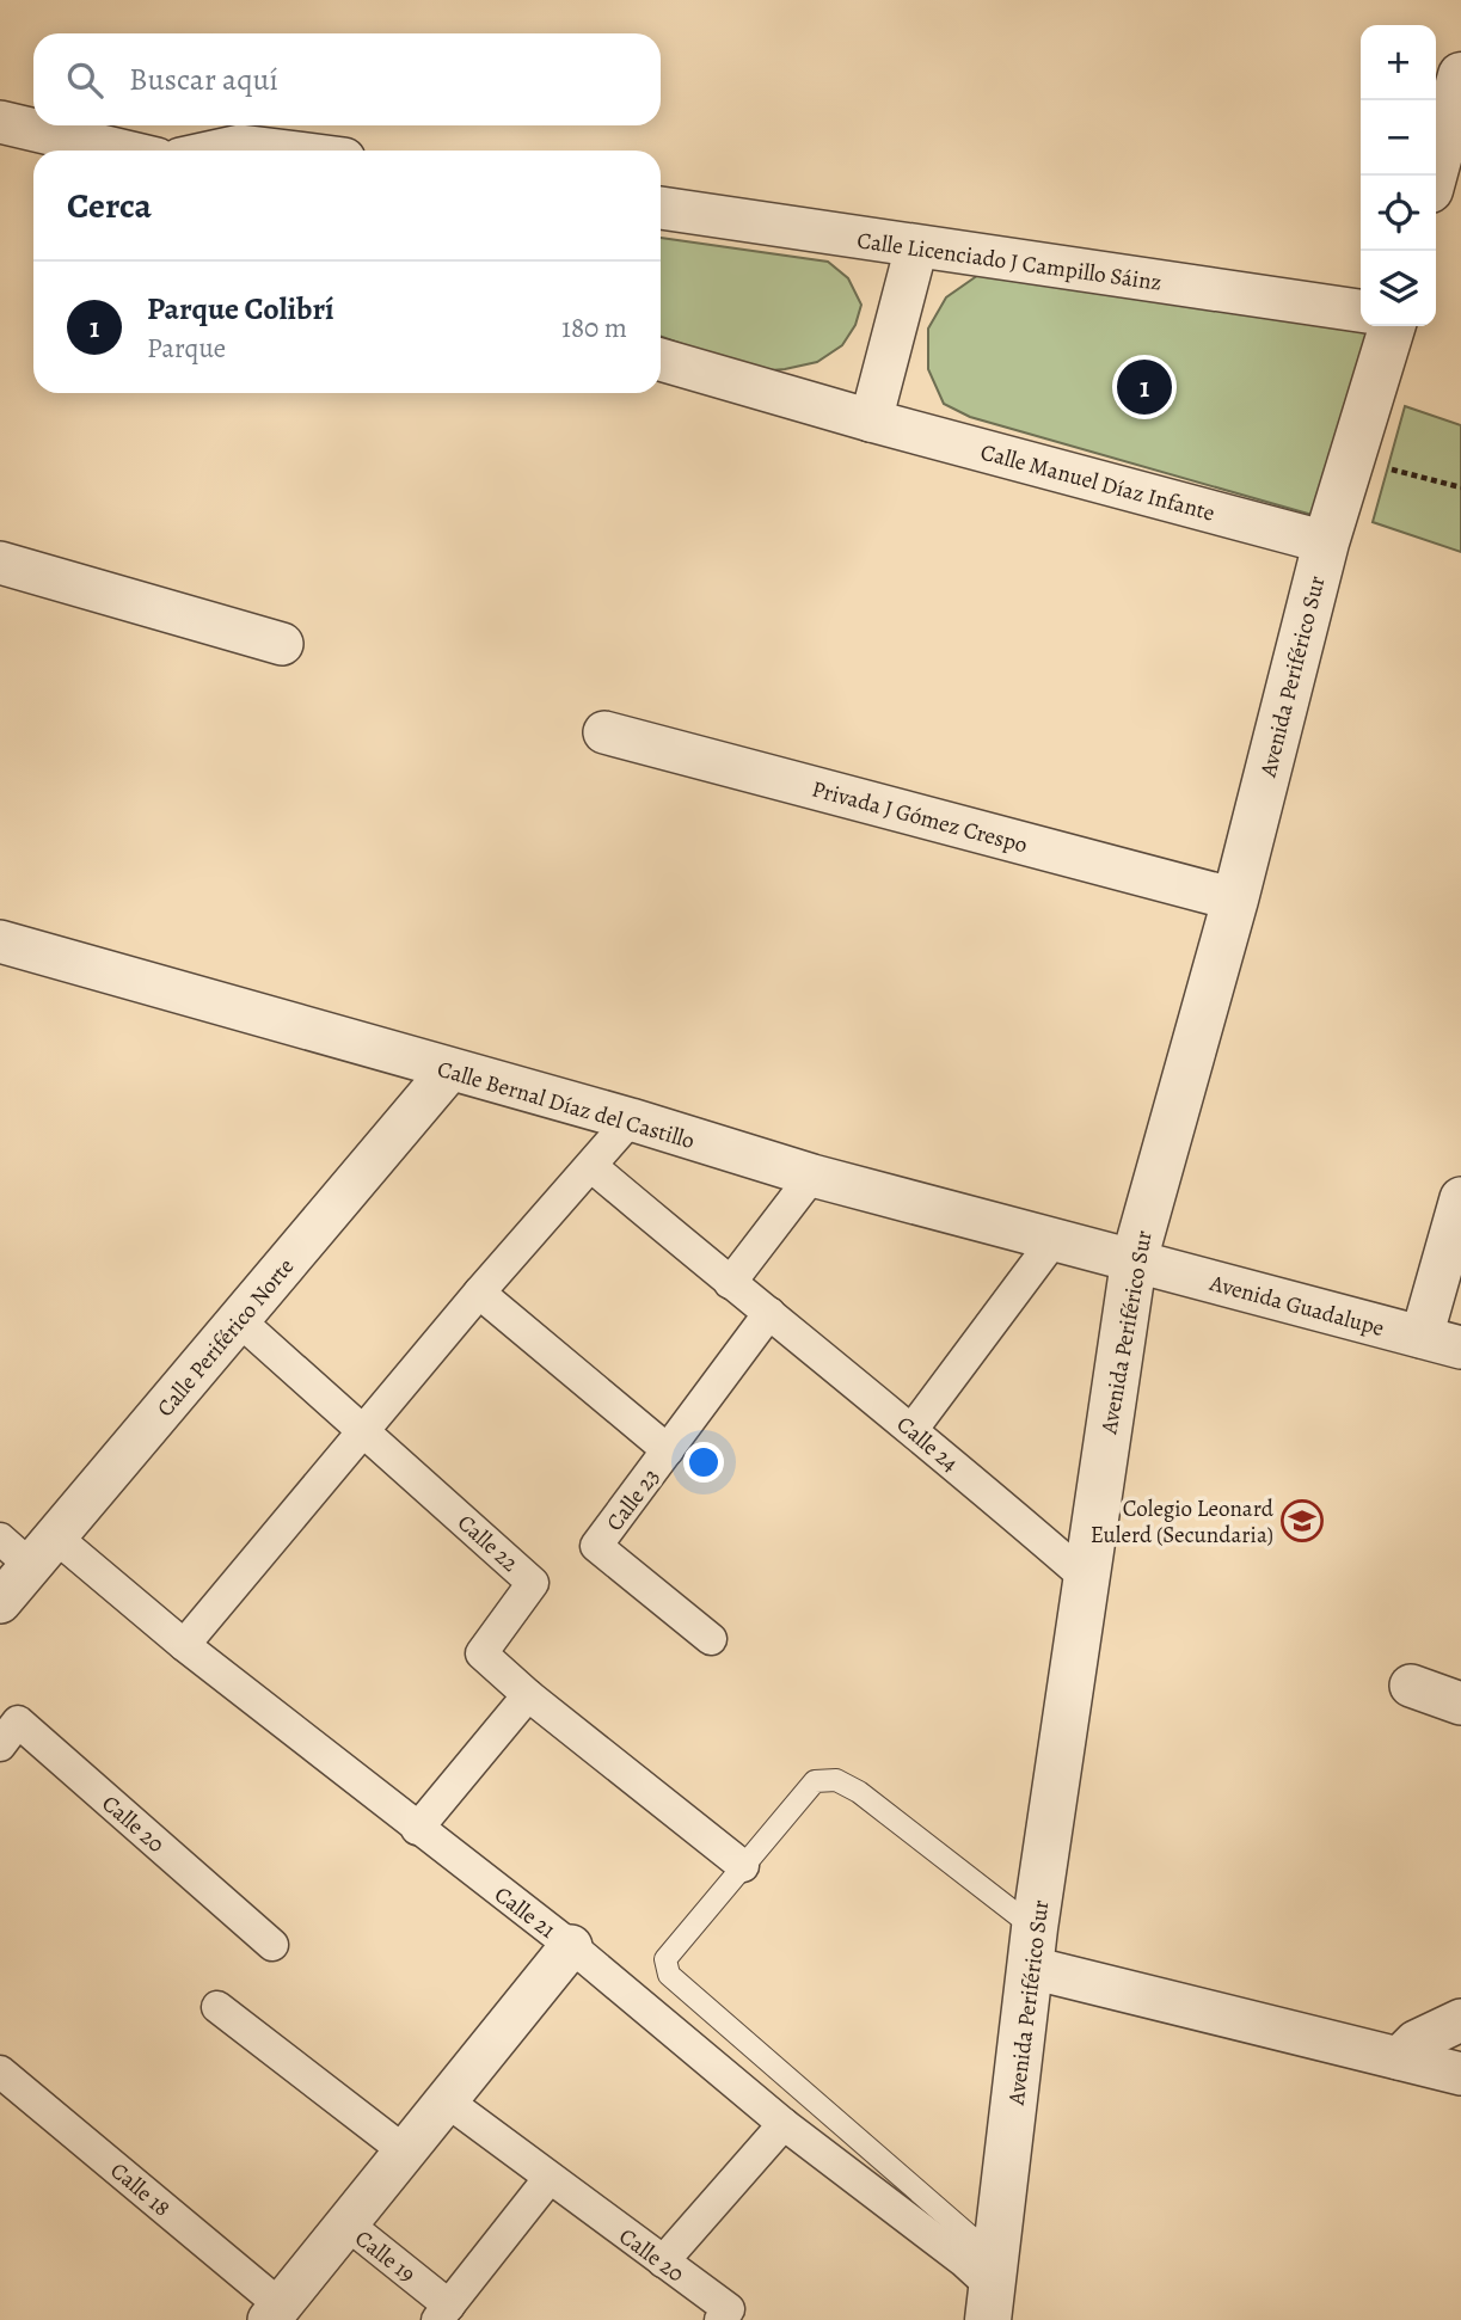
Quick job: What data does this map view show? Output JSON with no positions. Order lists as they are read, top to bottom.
{
  "streets": {
    "street": [
      "Calle Licenciado J Campillo Sáinz",
      "Calle Manuel Díaz Infante",
      "Avenida Periférico Sur",
      "Privada J Gómez Crespo",
      "Calle Bernal Díaz del Castillo",
      "Avenida Guadalupe",
      "Calle Periférico Norte",
      "Calle 24",
      "Calle 23",
      "Calle 22",
      "Calle 20",
      "Calle 21",
      "Calle 18",
      "Calle 19"
    ]
  },
  "crossings": [
    ["Calle Manuel Díaz Infante", "Avenida Periférico Sur"],
    ["Avenida Periférico Sur", "Privada J Gómez Crespo"],
    ["Avenida Periférico Sur", "Calle Bernal Díaz del Castillo"],
    ["Avenida Periférico Sur", "Avenida Guadalupe"],
    ["Avenida Periférico Sur", "Calle 24"],
    ["Avenida Periférico Sur", "Calle 21"],
    ["Calle Bernal Díaz del Castillo", "Avenida Guadalupe"],
    ["Calle Bernal Díaz del Castillo", "Calle Periférico Norte"],
    ["Calle Periférico Norte", "Calle 22"],
    ["Calle Periférico Norte", "Calle 21"]
  ],
  "places": {
    "school or university": ["Colegio Leonard Eulerd (Secundaria)"]
  },
  "page": {
    "map_buttons": ["+", "−"],
    "search": "Buscar aquí",
    "heading": "Cerca",
    "list": [
      {
        "mark": "1",
        "name": "Parque Colibrí",
        "note": "Parque",
        "value": "180 m"
      }
    ],
    "pins": "1"
  }
}
